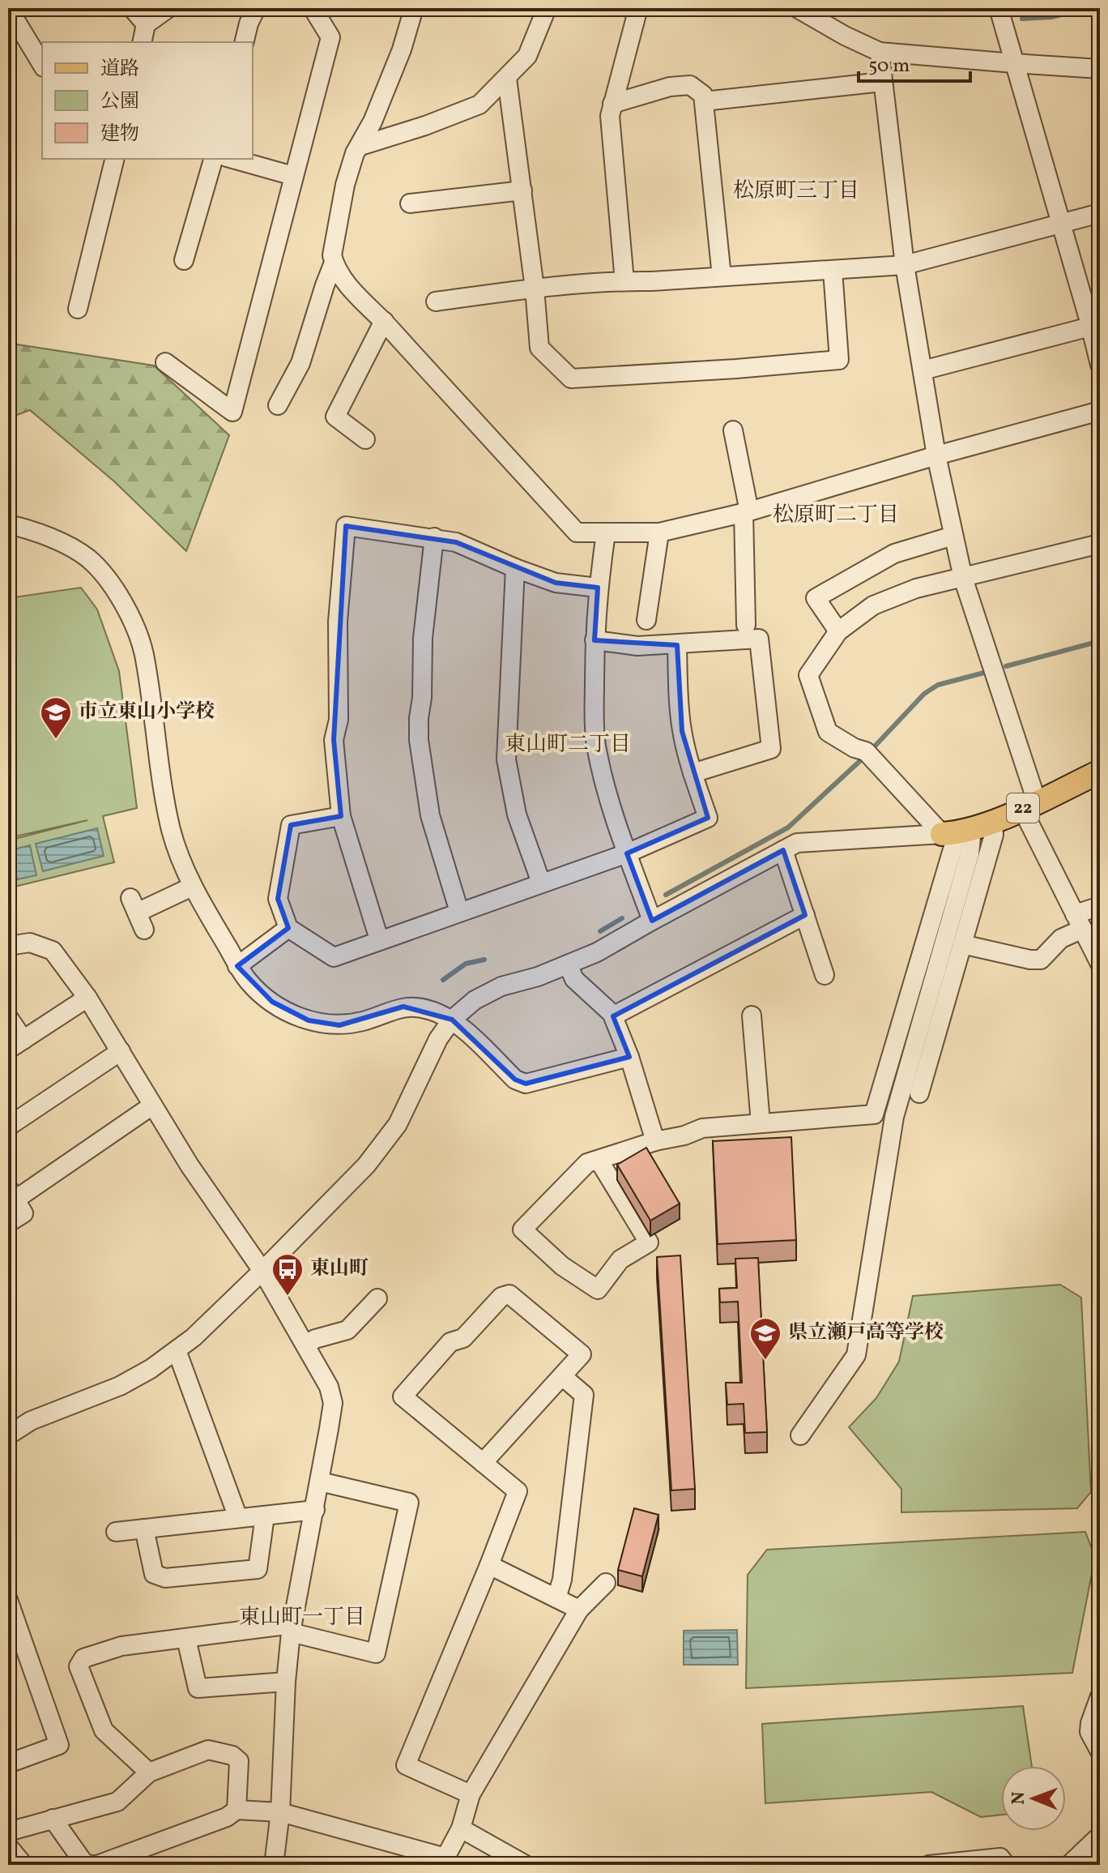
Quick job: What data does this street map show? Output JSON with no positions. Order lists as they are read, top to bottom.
{
  "streets": {
    "main road": ["22"]
  },
  "districts": [
    "松原町三丁目",
    "松原町二丁目",
    "東山町二丁目",
    "東山町一丁目"
  ],
  "places": {
    "school or university": ["市立東山小学校", "県立瀬戸高等学校"],
    "bus stop": ["東山町"]
  },
  "legend": ["道路", "公園", "建物"],
  "scale_bar": "50 m",
  "north": "left"
}
